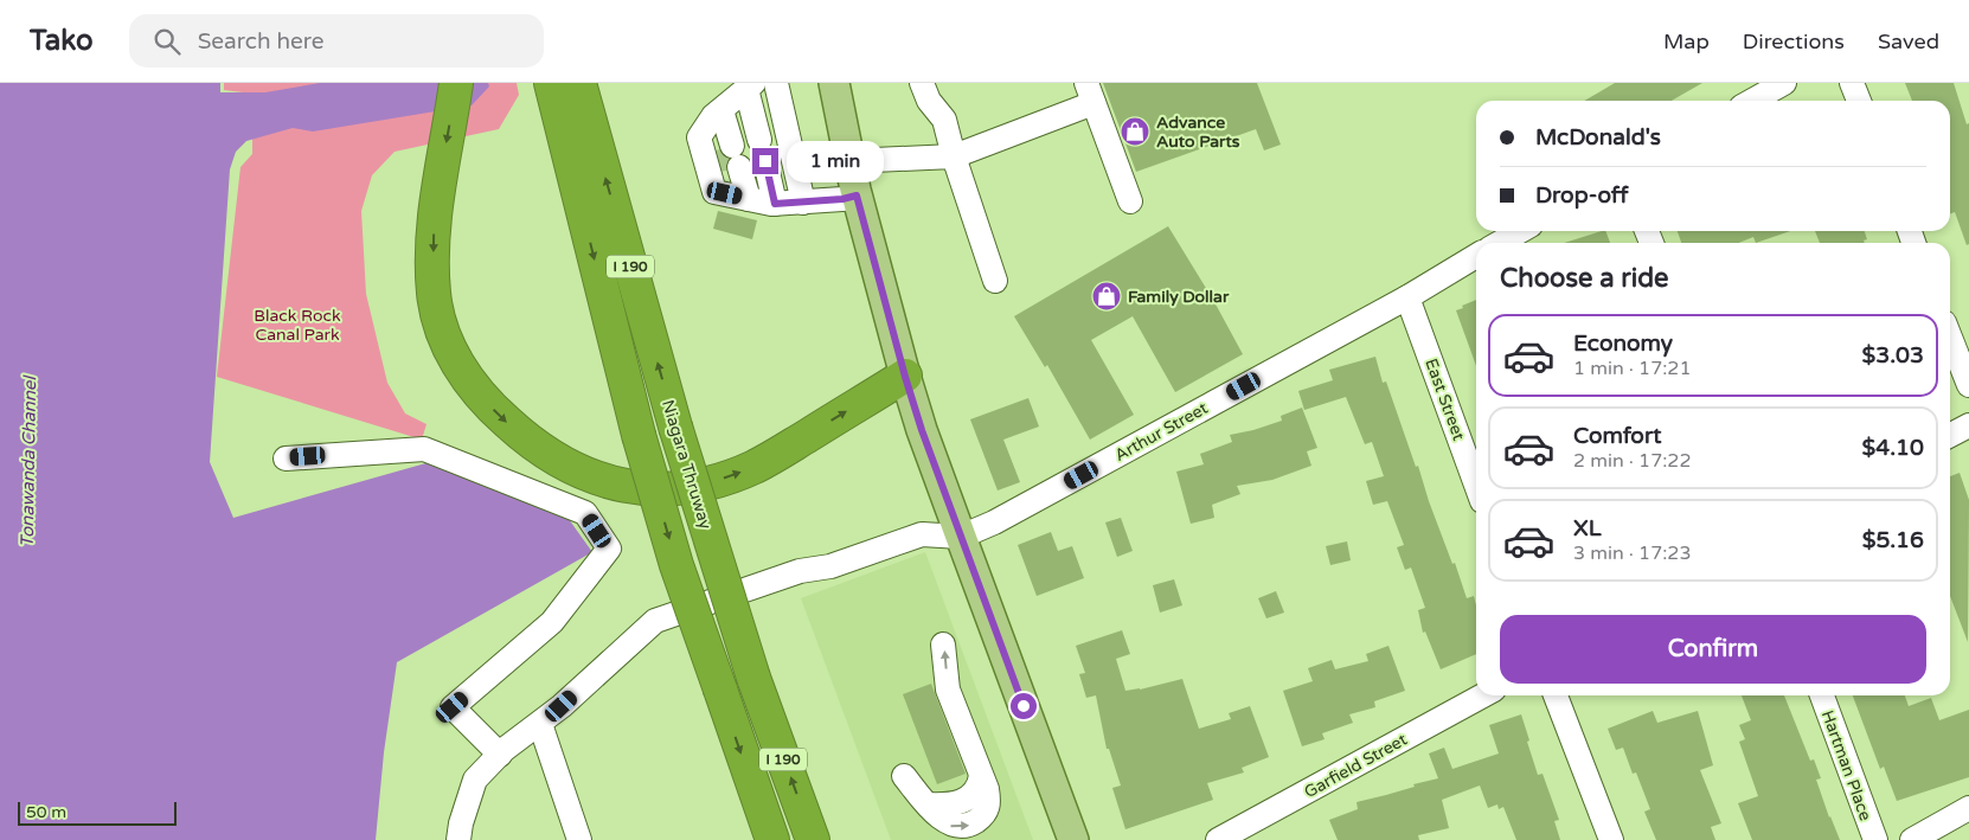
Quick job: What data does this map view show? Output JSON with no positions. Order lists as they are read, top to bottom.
{
  "streets": {
    "highway": ["I 190", "Niagara Thruway"],
    "street": [
      "East Street",
      "Arthur Street",
      "Garfield Street",
      "Hartman Place"
    ]
  },
  "crossings": [
    ["East Street", "Arthur Street"]
  ],
  "water": ["Tonawanda Channel"],
  "parks": ["Black Rock Canal Park"],
  "places": {
    "shop": ["Advance Auto Parts", "Family Dollar"]
  },
  "scale_bar": "50 m",
  "page": {
    "header": "Tako",
    "search": "Search here",
    "nav": ["Map", "Directions", "Saved"],
    "banner": ["McDonald's", "Drop-off"],
    "bubble": "1 min",
    "heading": "Choose a ride",
    "list": [
      {
        "name": "Economy",
        "note": "1 min · 17:21",
        "value": "$3.03"
      },
      {
        "name": "Comfort",
        "note": "2 min · 17:22",
        "value": "$4.10"
      },
      {
        "name": "XL",
        "note": "3 min · 17:23",
        "value": "$5.16"
      }
    ],
    "buttons": "Confirm",
    "scale": "50 m"
  }
}
